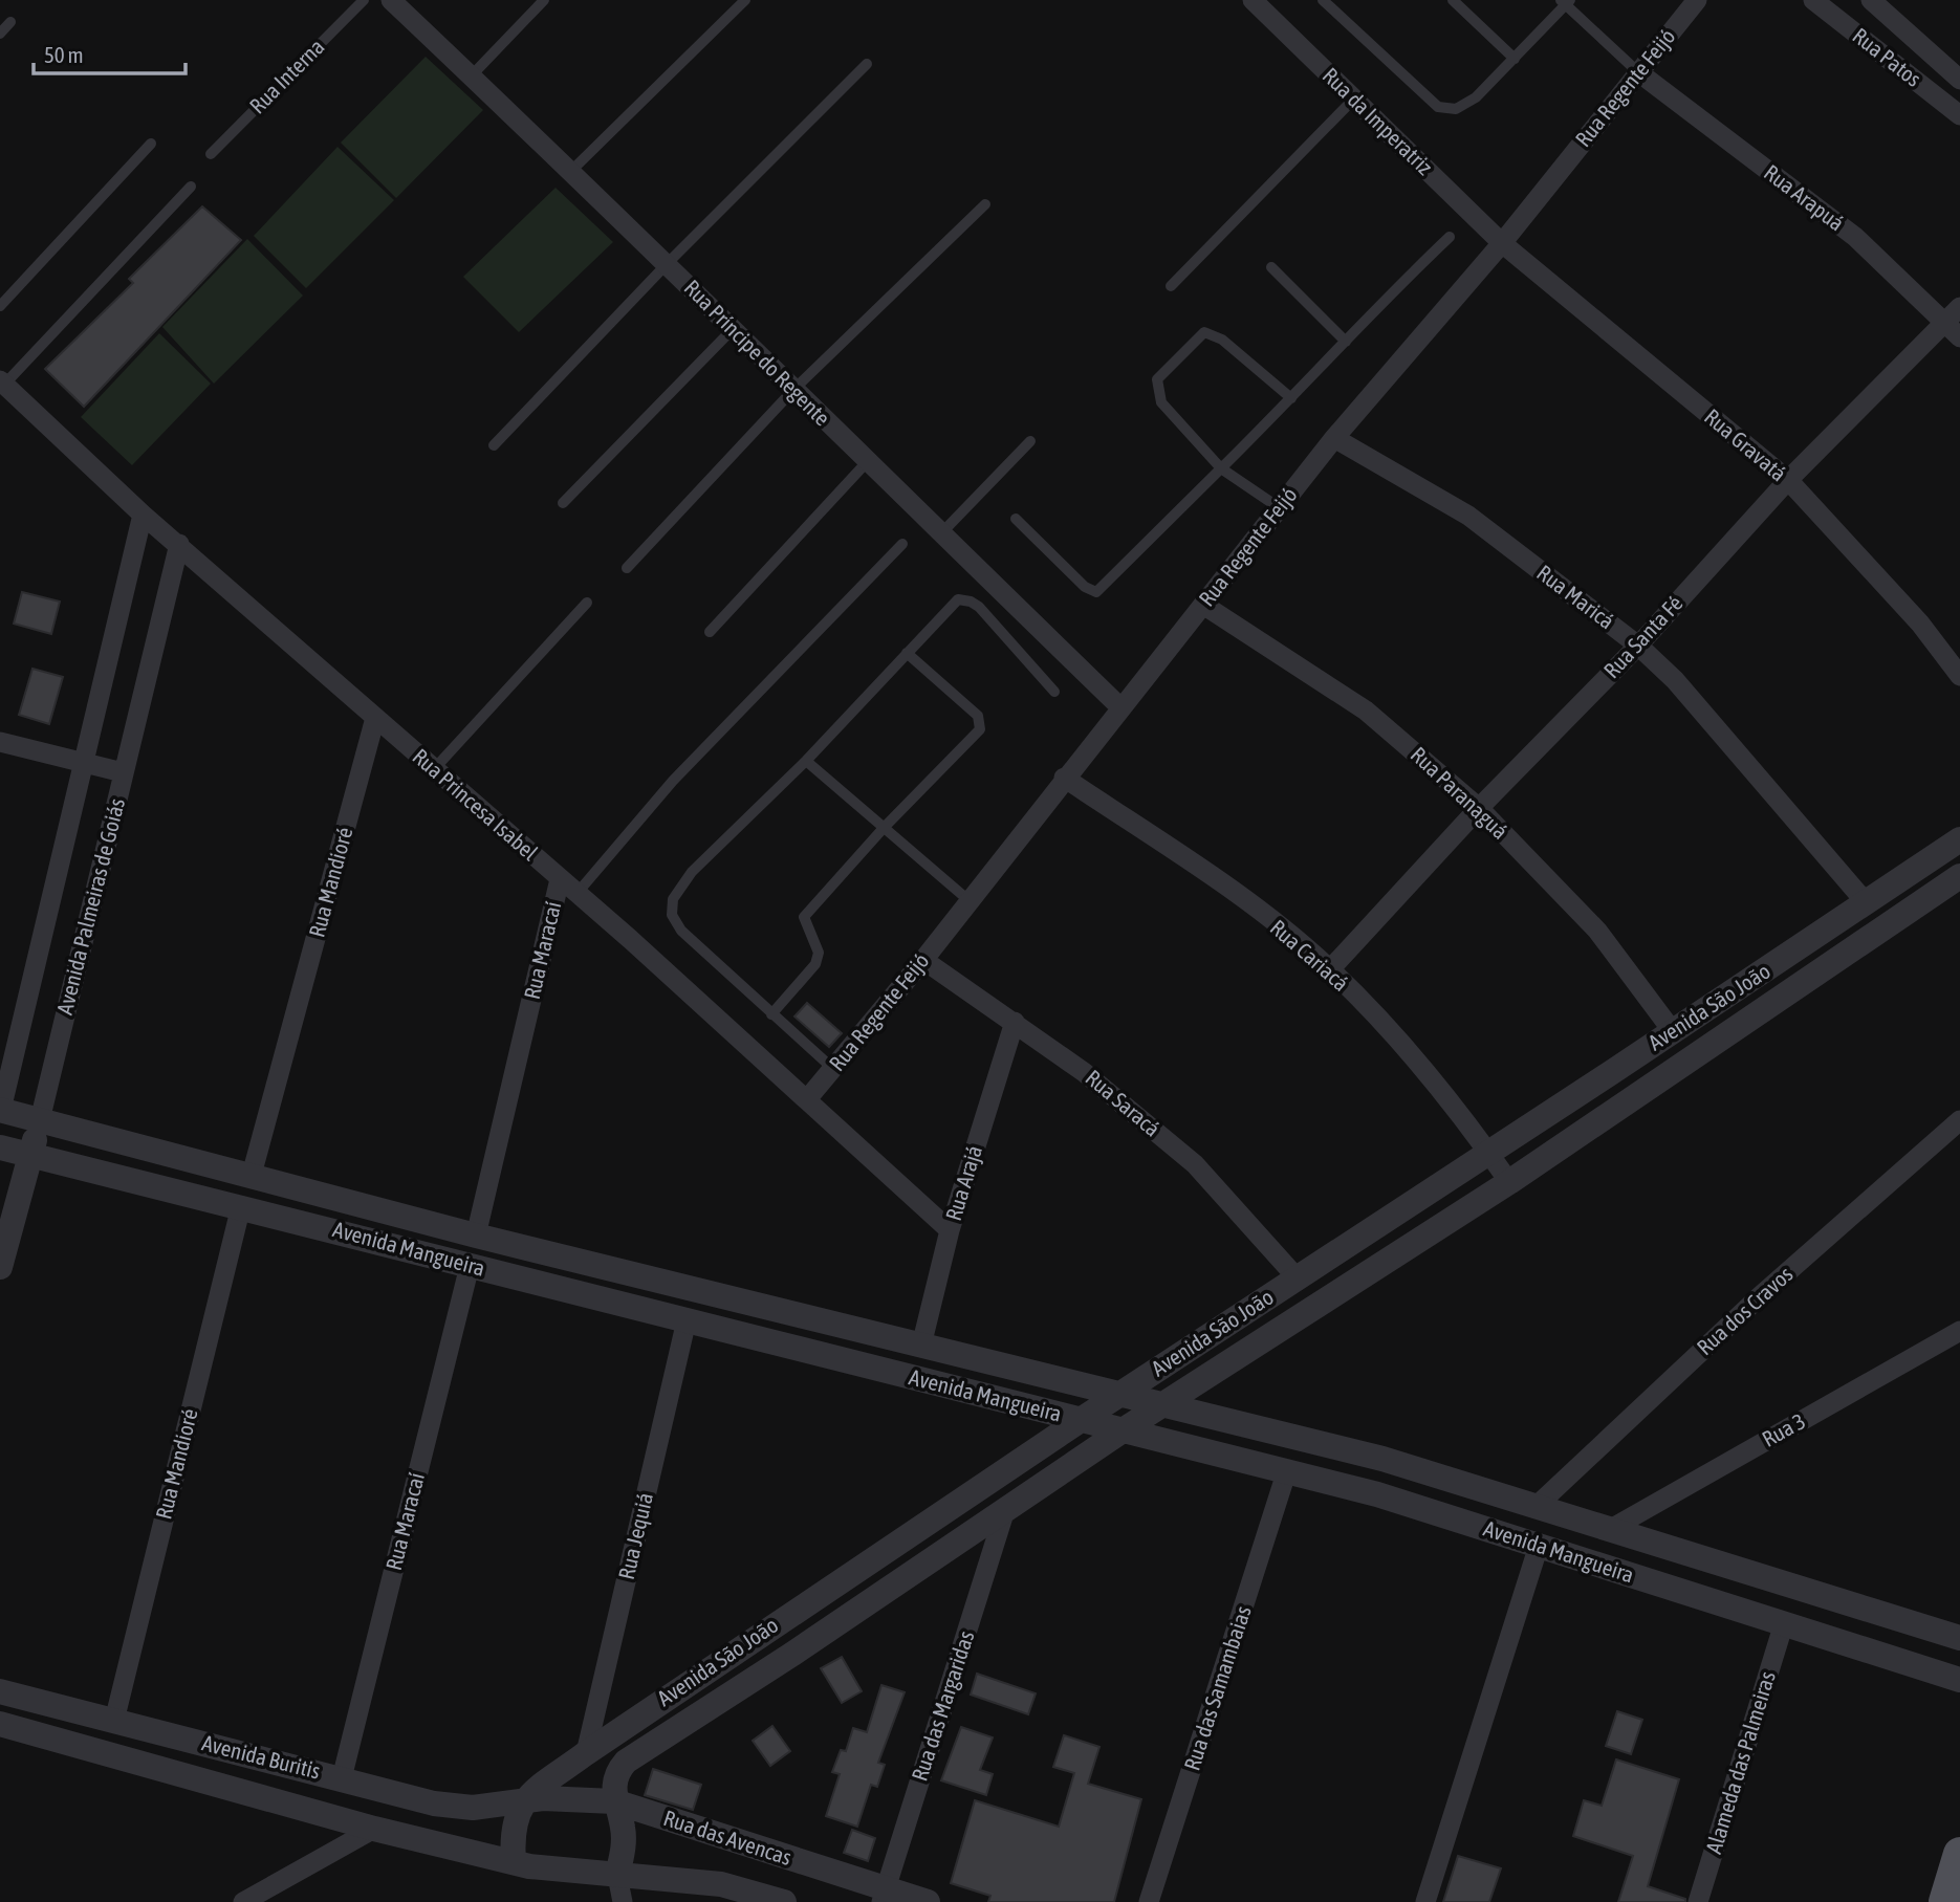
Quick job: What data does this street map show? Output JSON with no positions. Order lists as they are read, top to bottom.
{
  "streets": {
    "street": [
      "Rua Patos",
      "Rua Regente Feijó",
      "Rua da Imperatriz",
      "Rua Arapuá",
      "Rua Príncipe do Regente",
      "Rua Gravatá",
      "Rua Maricá",
      "Rua Santa Fé",
      "Rua Paranaguá",
      "Rua Princesa Isabel",
      "Rua Mandioré",
      "Avenida Palmeiras de Goiás",
      "Rua Maracaí",
      "Rua Cariacá",
      "Avenida São João",
      "Rua Saracá",
      "Rua Arajá",
      "Avenida Mangueira",
      "Rua dos Cravos",
      "Rua 3",
      "Rua Jequiá",
      "Rua das Samambaias",
      "Rua das Margaridas",
      "Avenida Buritis",
      "Alameda das Palmeiras",
      "Rua das Avencas"
    ],
    "lane": ["Rua Interna"]
  },
  "crossings": [
    ["Rua Regente Feijó", "Rua da Imperatriz"],
    ["Rua Regente Feijó", "Rua Arapuá"],
    ["Rua Regente Feijó", "Rua Príncipe do Regente"],
    ["Rua Regente Feijó", "Rua Gravatá"],
    ["Rua Regente Feijó", "Rua Maricá"],
    ["Rua Regente Feijó", "Rua Paranaguá"],
    ["Rua Regente Feijó", "Rua Princesa Isabel"],
    ["Rua Regente Feijó", "Rua Cariacá"],
    ["Rua Regente Feijó", "Rua Saracá"],
    ["Rua da Imperatriz", "Rua Gravatá"],
    ["Rua Arapuá", "Rua Santa Fé"],
    ["Rua Gravatá", "Rua Santa Fé"],
    ["Rua Maricá", "Rua Santa Fé"],
    ["Rua Maricá", "Avenida São João"],
    ["Rua Santa Fé", "Rua Paranaguá"],
    ["Rua Santa Fé", "Rua Cariacá"],
    ["Rua Paranaguá", "Avenida São João"],
    ["Rua Princesa Isabel", "Rua Mandioré"],
    ["Rua Princesa Isabel", "Avenida Palmeiras de Goiás"],
    ["Rua Princesa Isabel", "Rua Maracaí"],
    ["Rua Princesa Isabel", "Rua Arajá"],
    ["Rua Mandioré", "Avenida Mangueira"],
    ["Rua Mandioré", "Avenida Buritis"],
    ["Avenida Palmeiras de Goiás", "Avenida Mangueira"],
    ["Rua Maracaí", "Avenida Mangueira"],
    ["Rua Maracaí", "Avenida Buritis"],
    ["Rua Cariacá", "Avenida São João"],
    ["Avenida São João", "Rua Saracá"],
    ["Avenida São João", "Avenida Mangueira"],
    ["Avenida São João", "Rua Jequiá"],
    ["Avenida São João", "Rua das Margaridas"],
    ["Avenida São João", "Avenida Buritis"],
    ["Avenida São João", "Rua das Avencas"],
    ["Rua Saracá", "Rua Arajá"],
    ["Rua Arajá", "Avenida Mangueira"],
    ["Avenida Mangueira", "Rua dos Cravos"],
    ["Avenida Mangueira", "Rua 3"],
    ["Avenida Mangueira", "Rua Jequiá"],
    ["Avenida Mangueira", "Rua das Samambaias"],
    ["Avenida Mangueira", "Alameda das Palmeiras"],
    ["Rua das Margaridas", "Rua das Avencas"],
    ["Avenida Buritis", "Rua das Avencas"]
  ],
  "scale_bar": "50 m"
}
